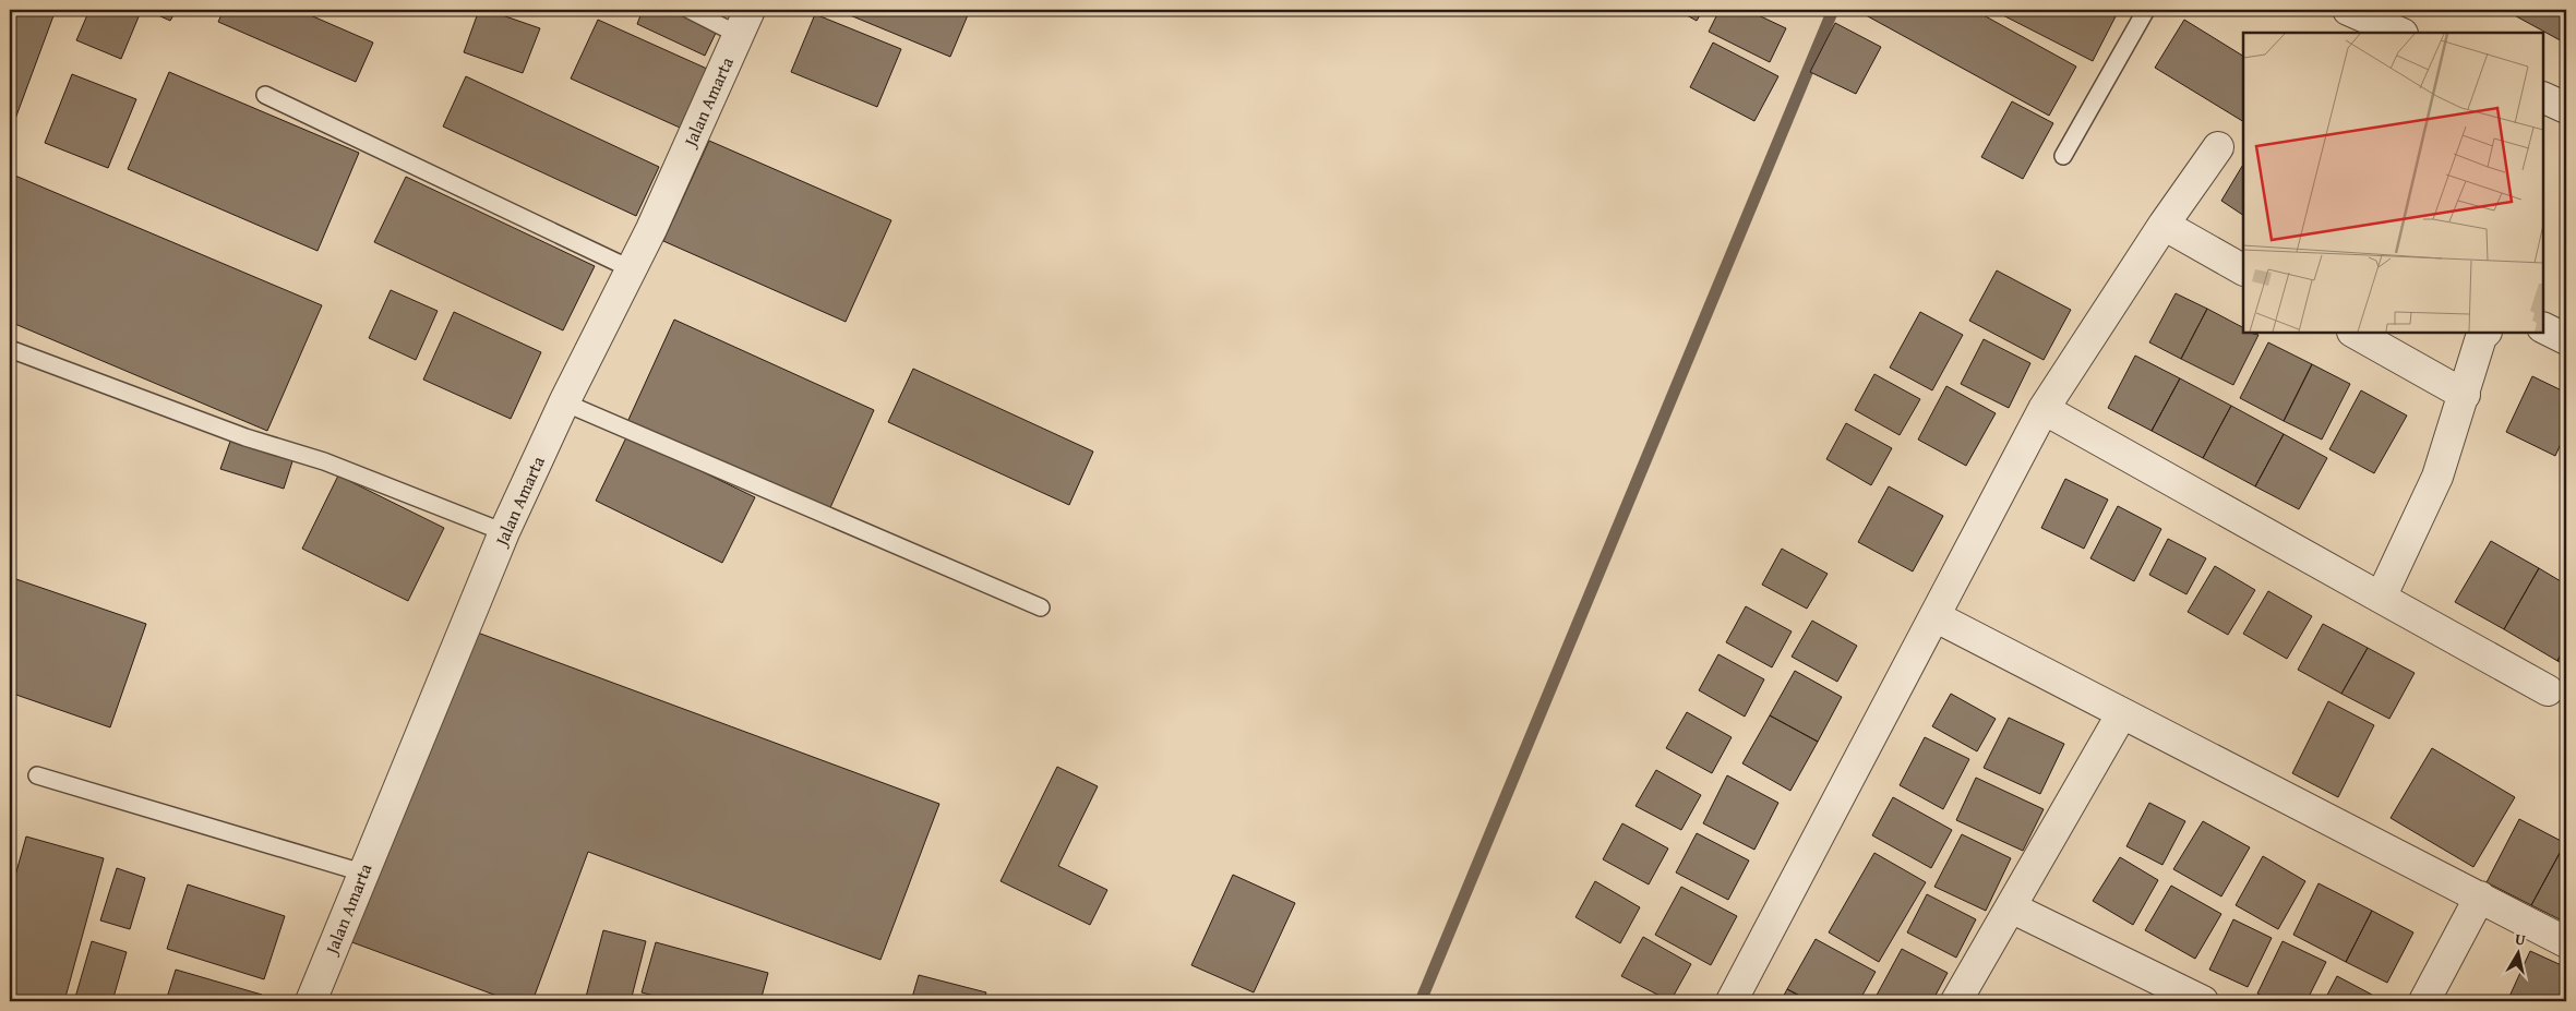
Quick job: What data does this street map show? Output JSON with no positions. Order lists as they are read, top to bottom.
{
  "streets": {
    "street": ["Jalan Amarta"]
  },
  "north": "top"
}
